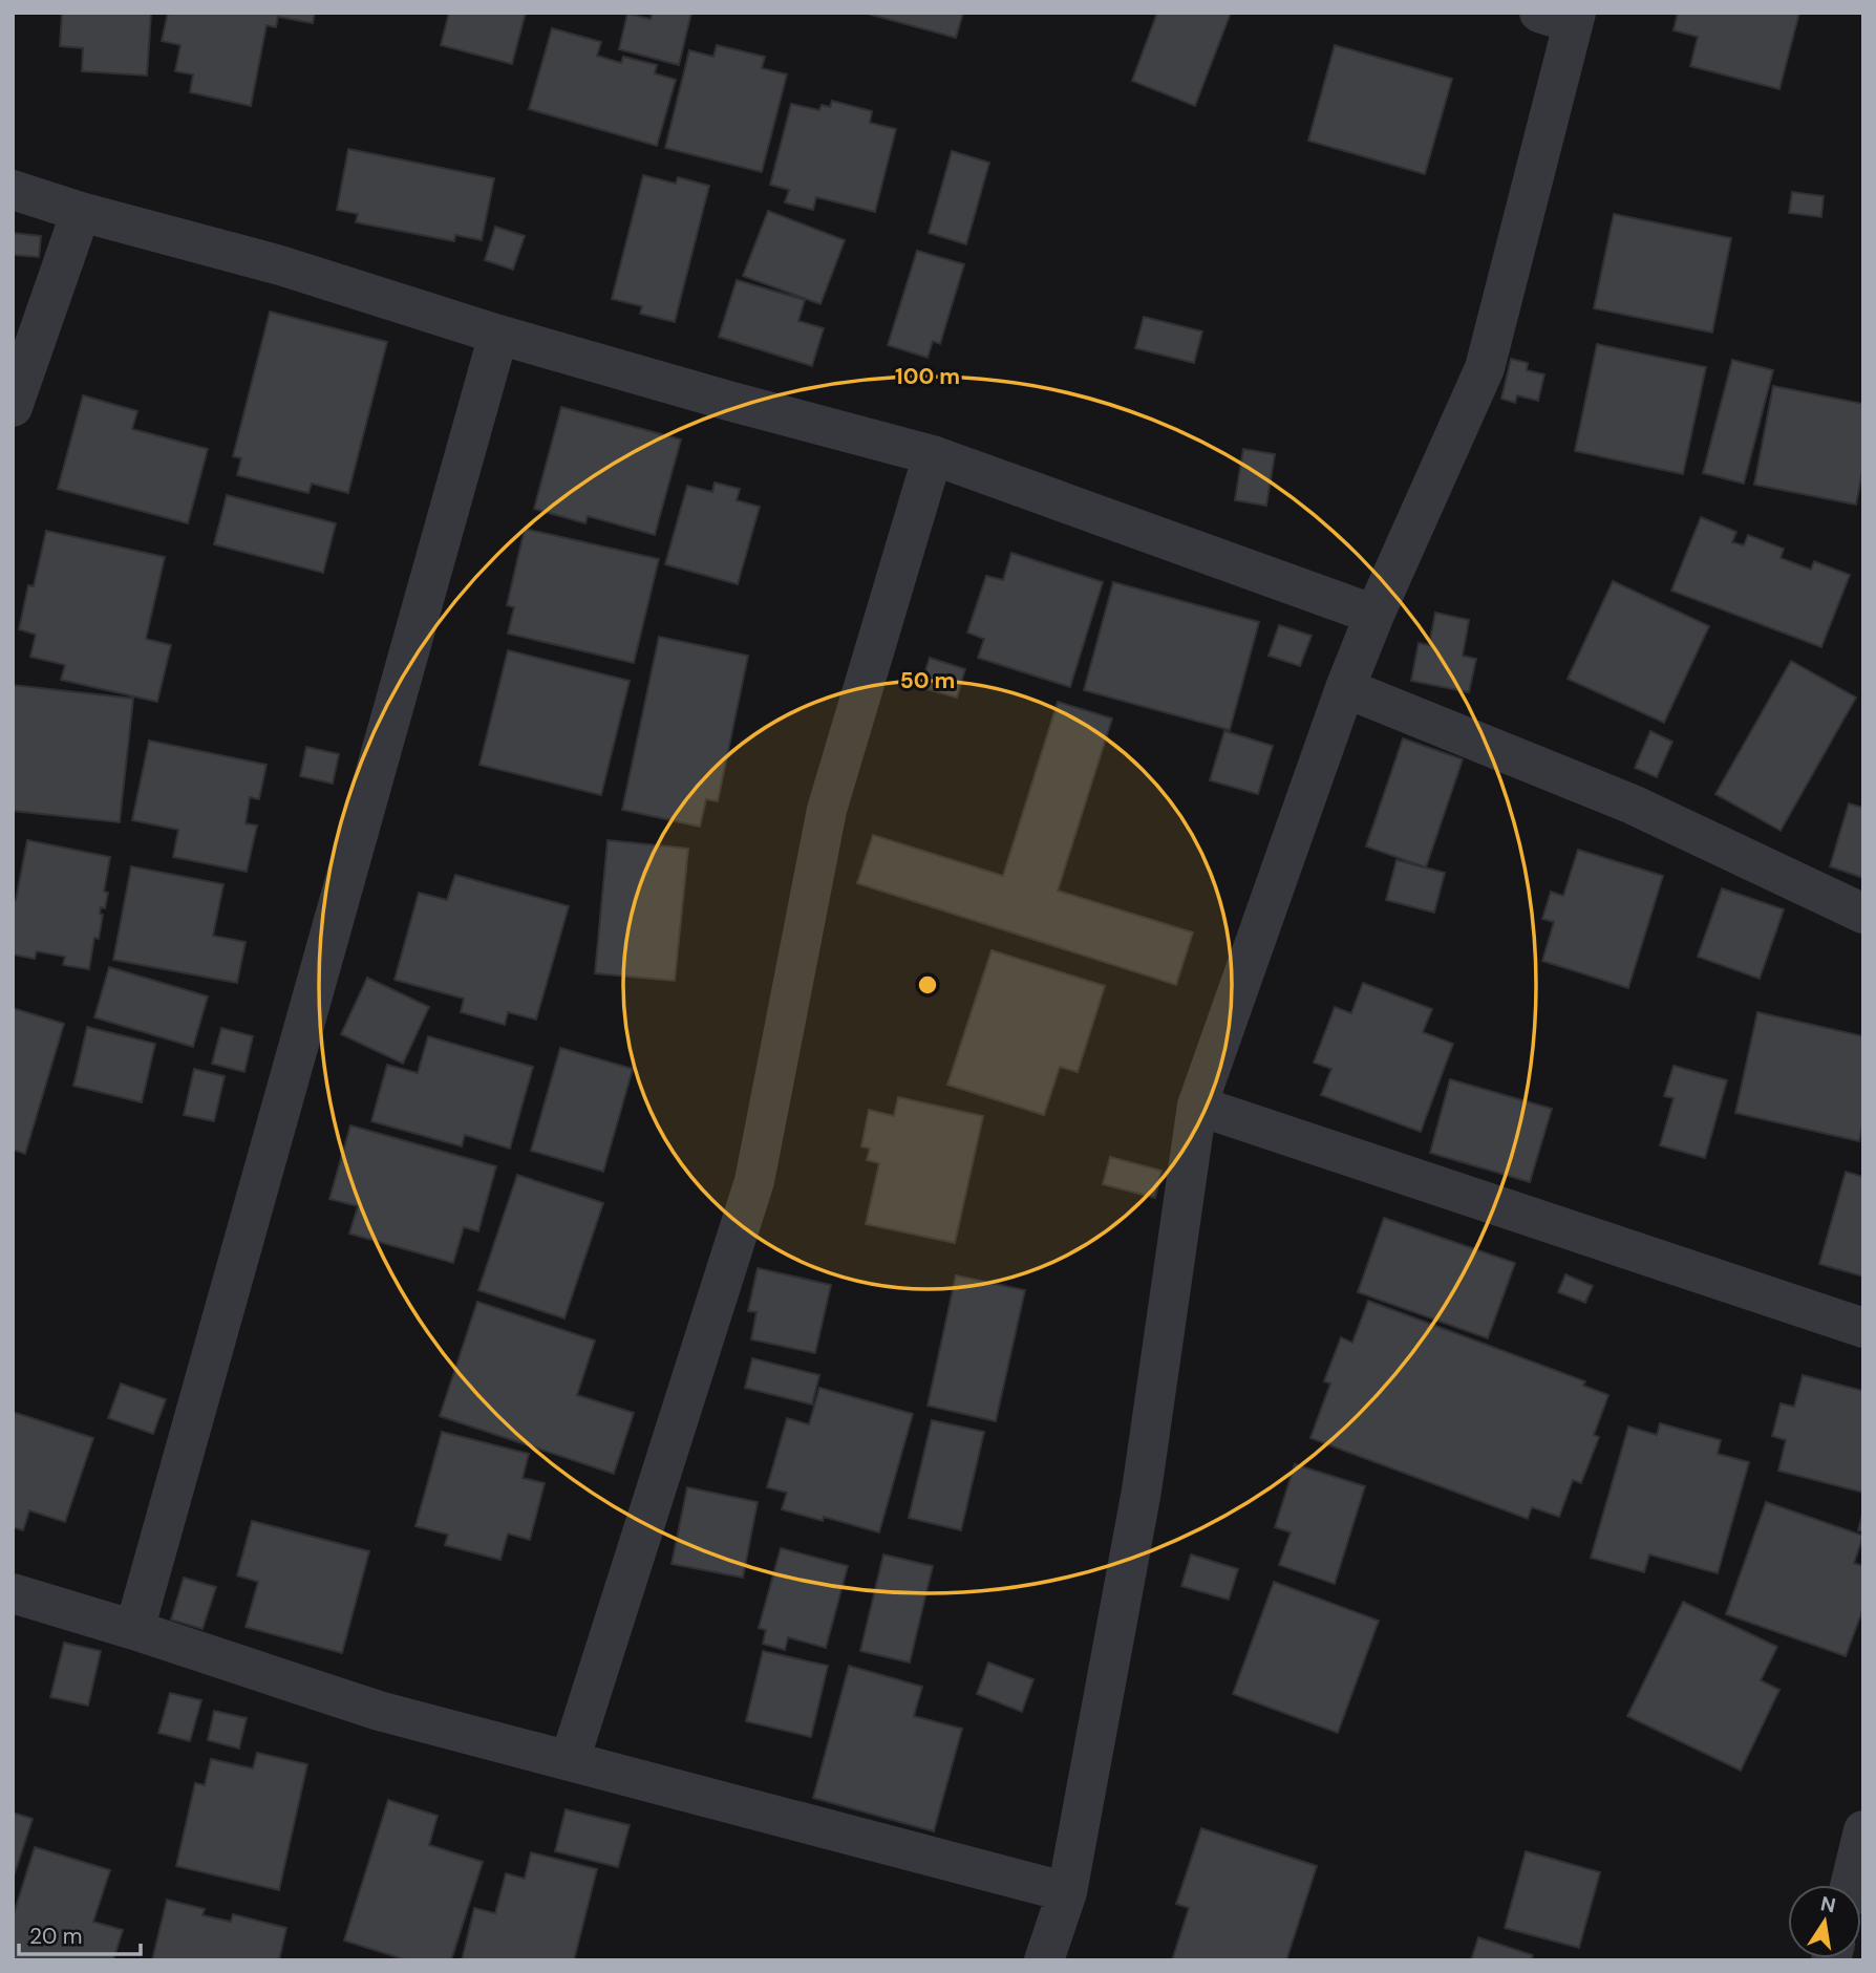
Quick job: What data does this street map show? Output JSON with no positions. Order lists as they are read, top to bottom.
{
  "scale_bar": "20 m",
  "north": "top",
  "rings": ["100 m", "50 m"]
}
